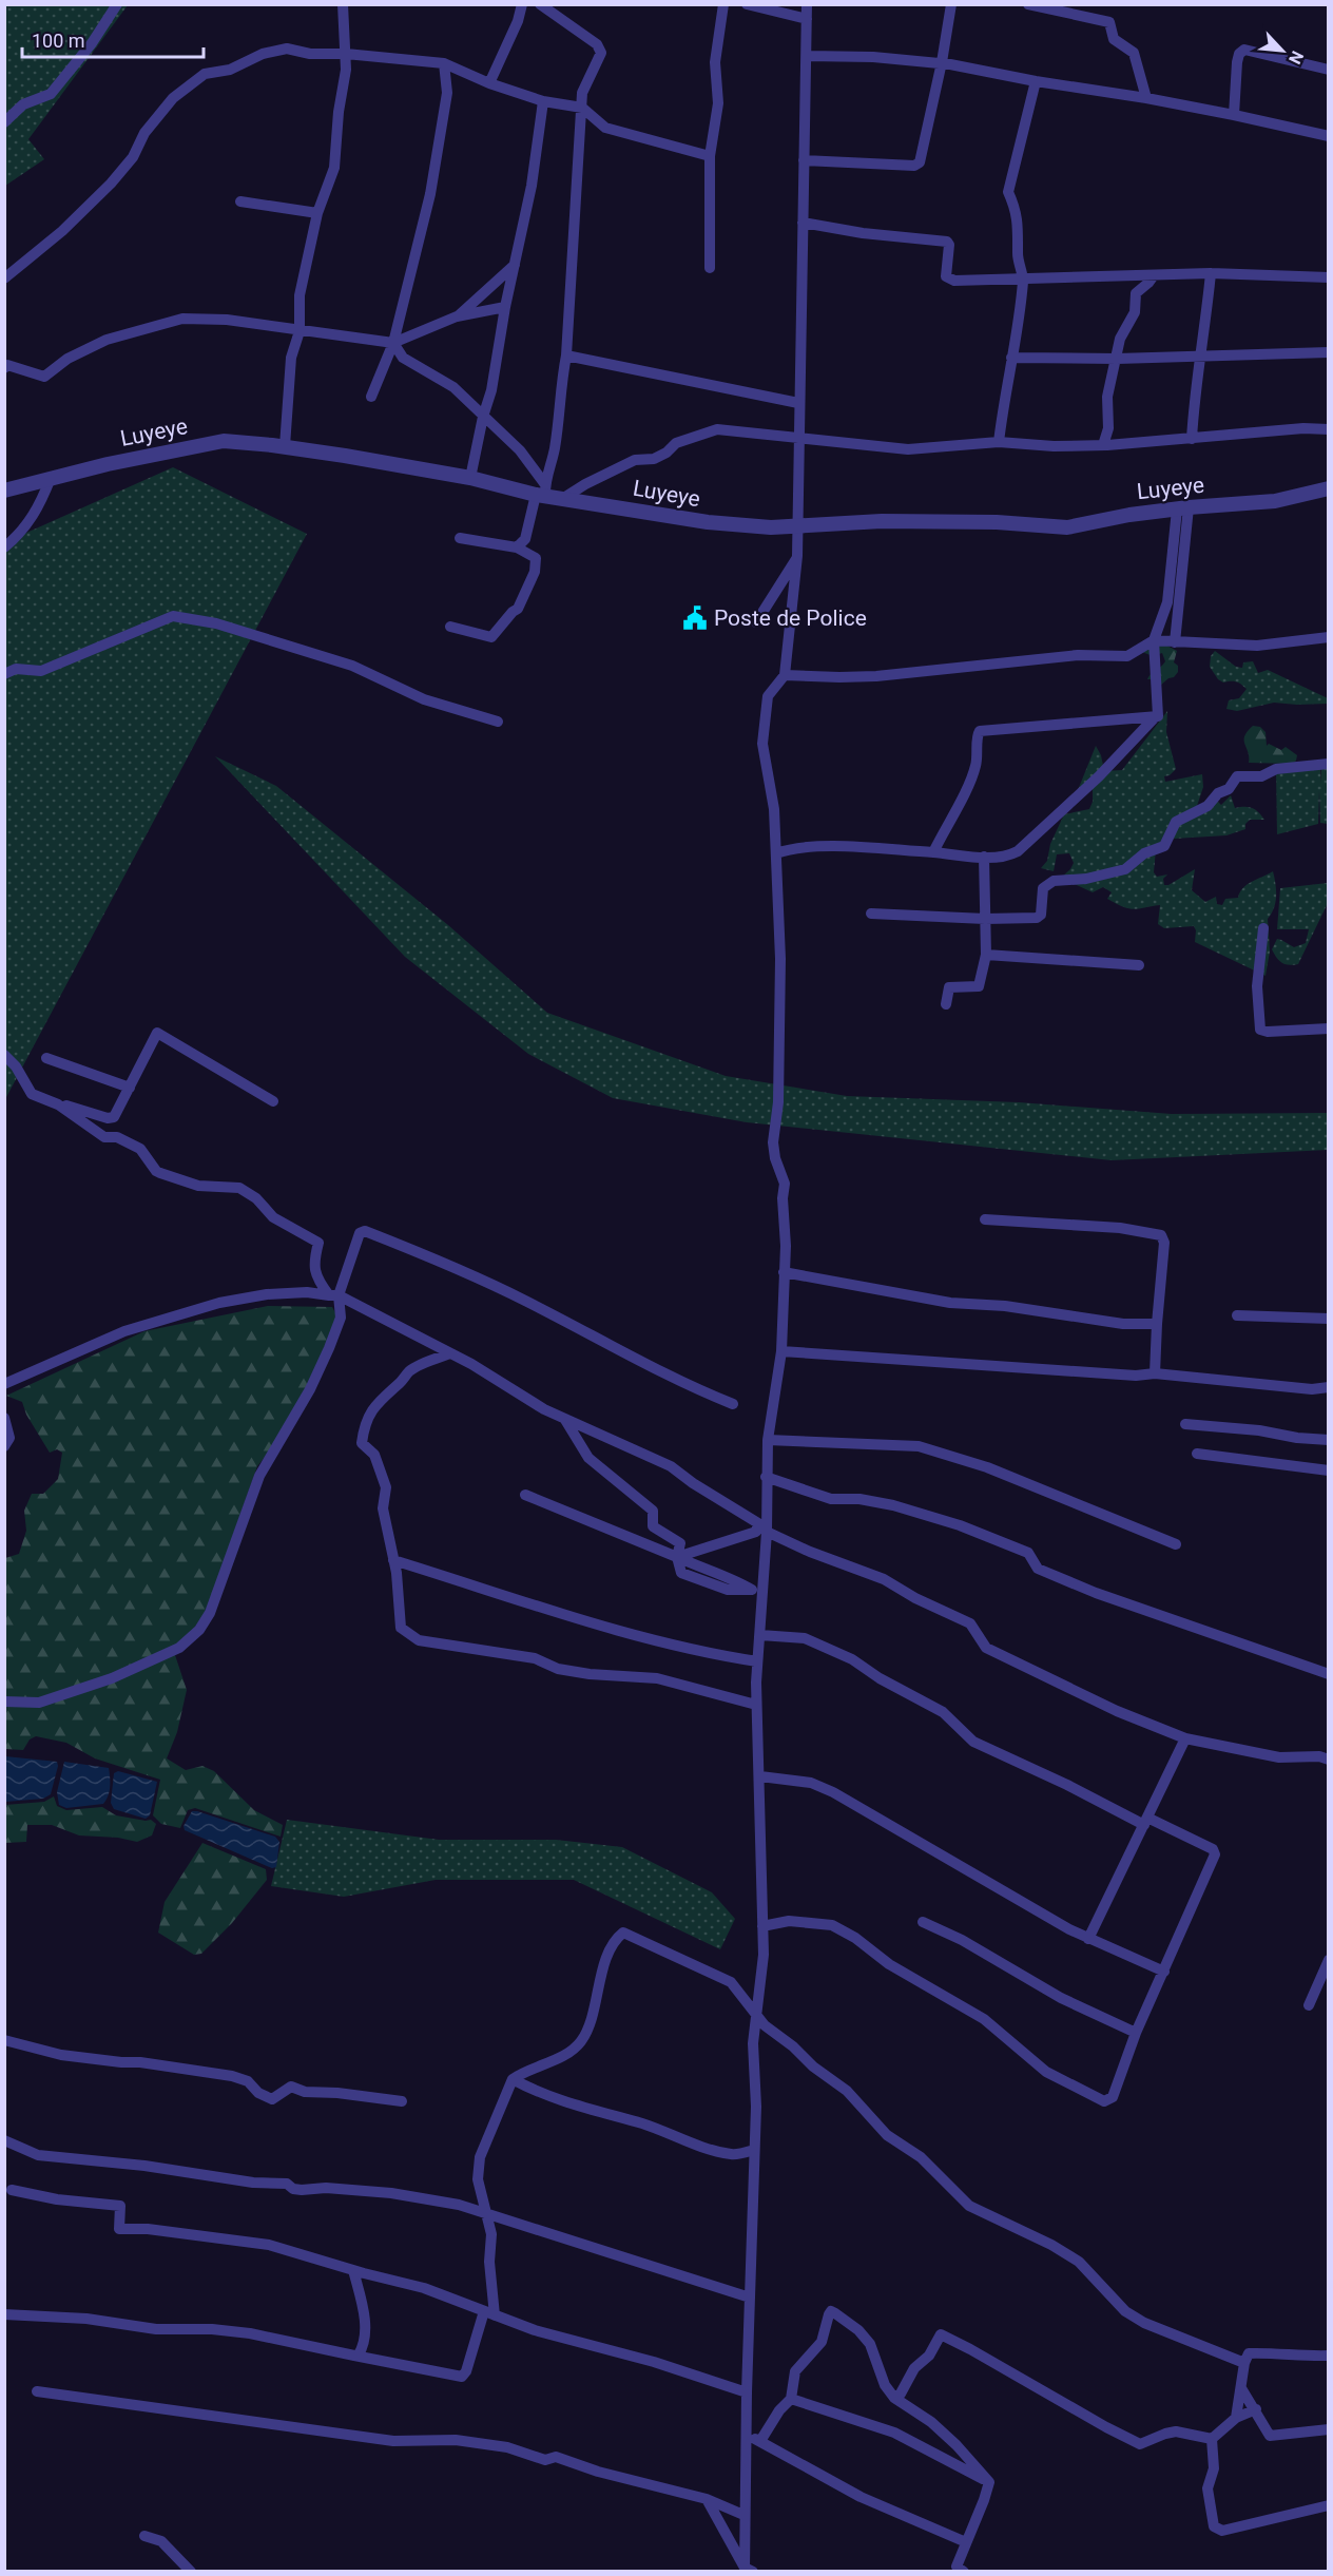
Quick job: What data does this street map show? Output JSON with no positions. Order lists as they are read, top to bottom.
{
  "streets": {
    "street": ["Luyeye"]
  },
  "places": {
    "public building": ["Poste de Police"]
  },
  "scale_bar": "100 m",
  "north": "bottom right"
}
